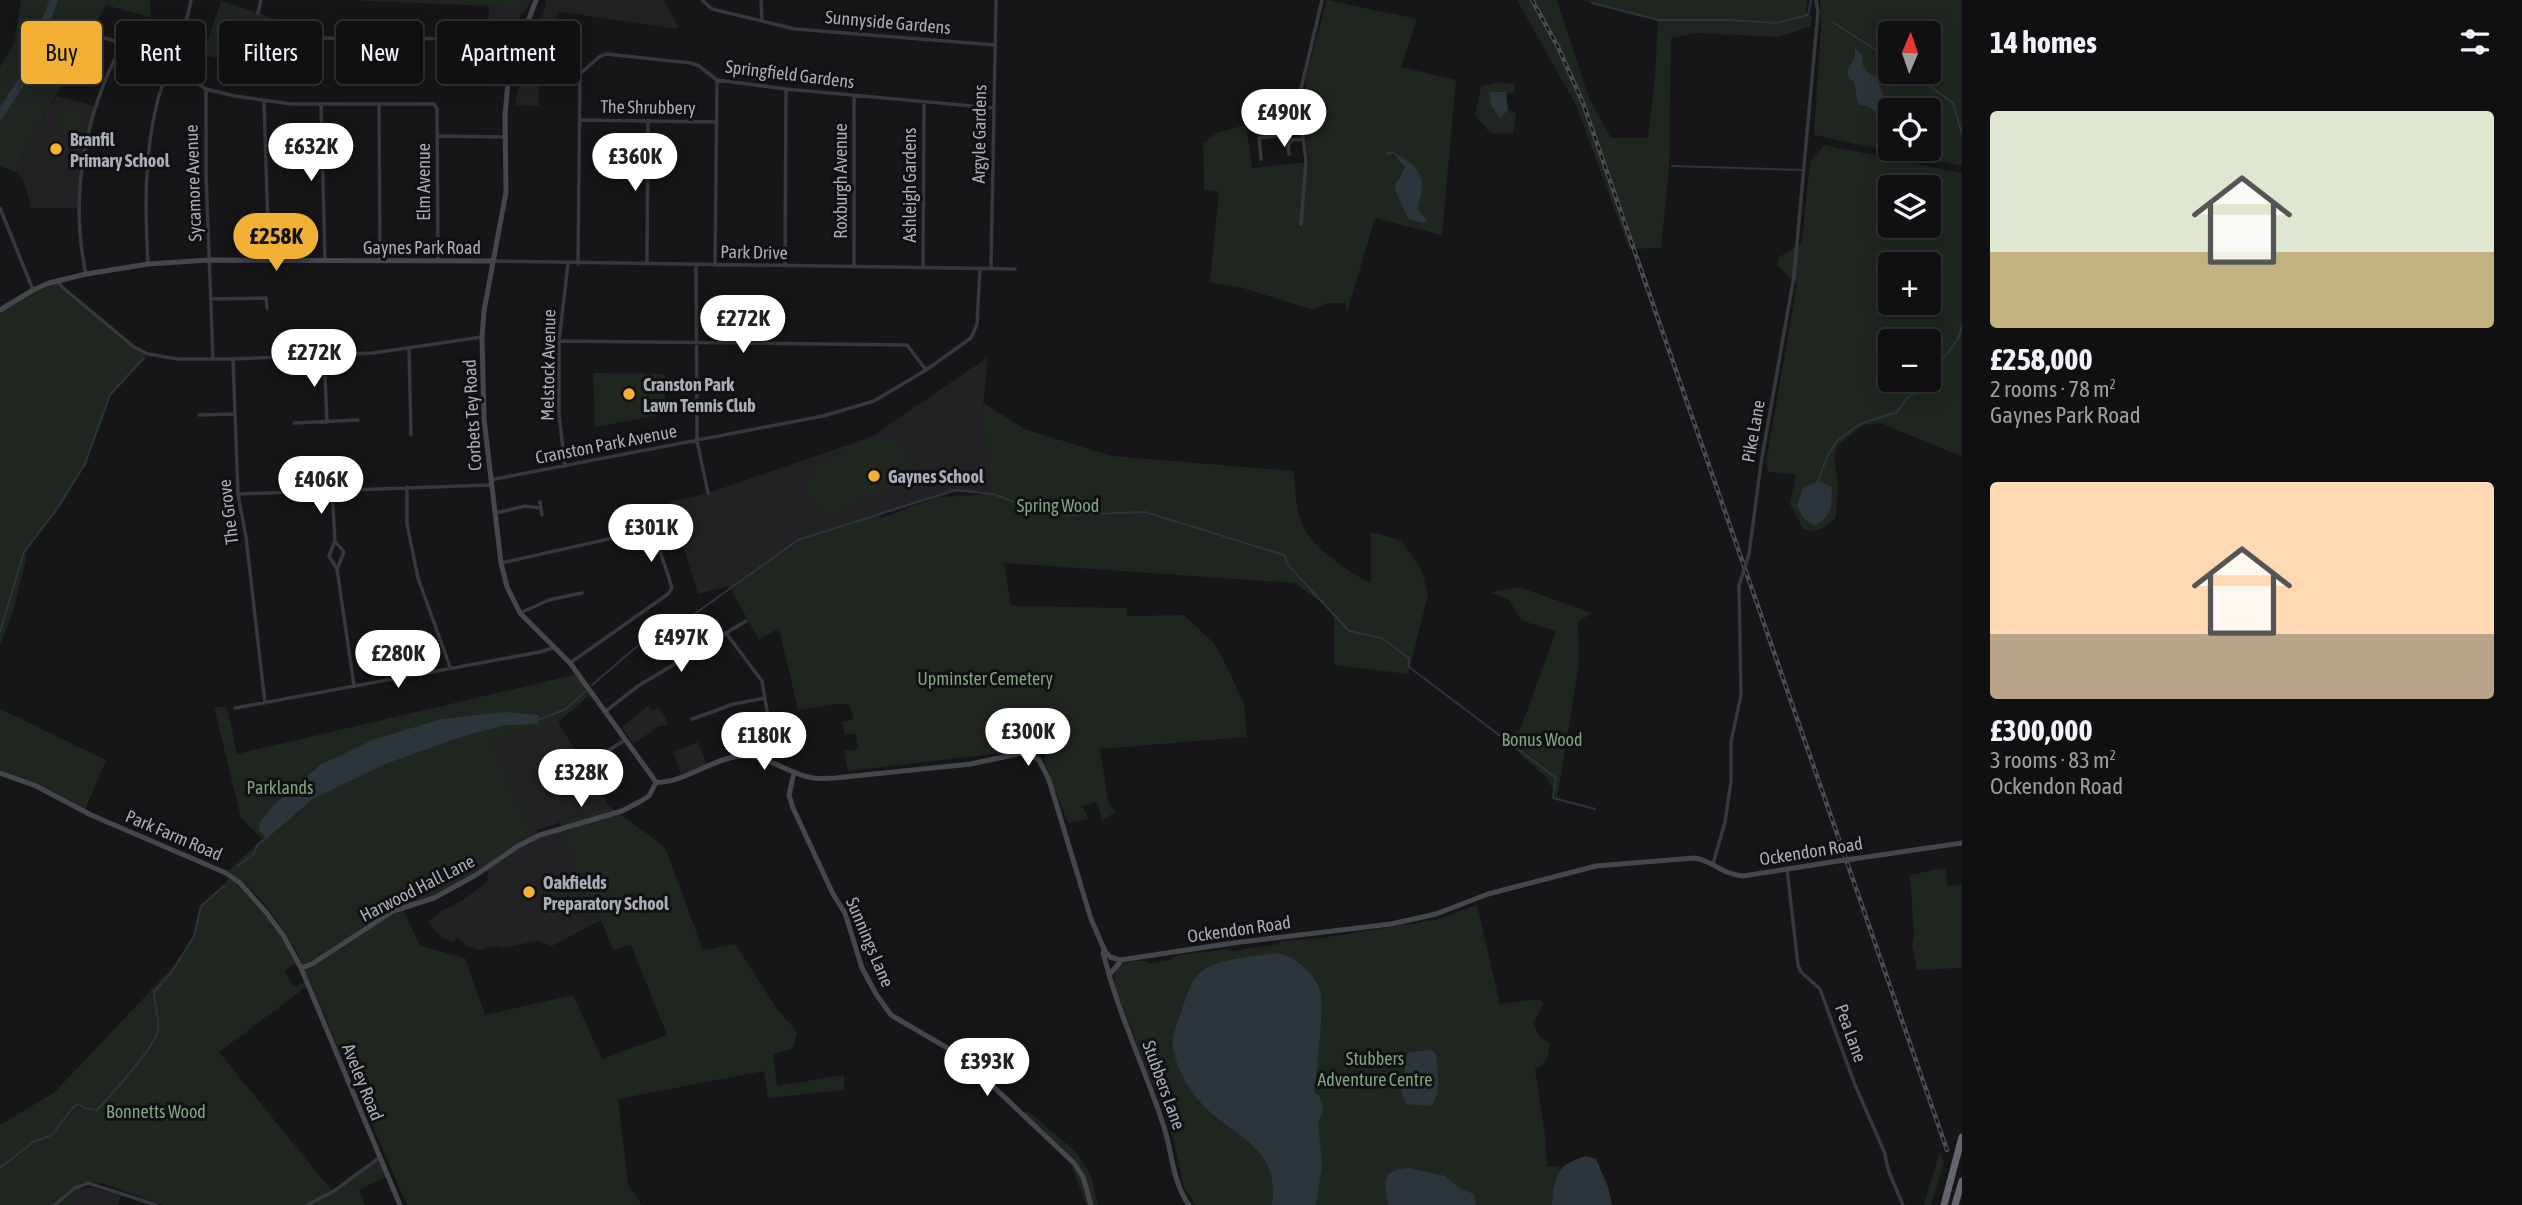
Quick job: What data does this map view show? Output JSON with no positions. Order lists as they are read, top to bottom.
{
  "streets": {
    "street": [
      "Sunnyside Gardens",
      "Springfield Gardens",
      "The Shrubbery",
      "Argyle Gardens",
      "Roxburgh Avenue",
      "Elm Avenue",
      "Sycamore Avenue",
      "Ashleigh Gardens",
      "Gaynes Park Road",
      "Park Drive",
      "Melstock Avenue",
      "Corbets Tey Road",
      "Pike Lane",
      "Cranston Park Avenue",
      "The Grove",
      "Park Farm Road",
      "Ockendon Road",
      "Harwood Hall Lane",
      "Sunnings Lane",
      "Pea Lane",
      "Aveley Road",
      "Stubbers Lane"
    ]
  },
  "crossings": [
    ["Sunnyside Gardens", "Argyle Gardens"],
    ["Springfield Gardens", "Argyle Gardens"],
    ["Springfield Gardens", "Roxburgh Avenue"],
    ["Springfield Gardens", "Ashleigh Gardens"],
    ["Argyle Gardens", "Park Drive"],
    ["Roxburgh Avenue", "Park Drive"],
    ["Elm Avenue", "Gaynes Park Road"],
    ["Sycamore Avenue", "Gaynes Park Road"],
    ["Ashleigh Gardens", "Park Drive"],
    ["Gaynes Park Road", "Park Drive"],
    ["Gaynes Park Road", "Corbets Tey Road"],
    ["Park Drive", "Melstock Avenue"],
    ["Park Drive", "Corbets Tey Road"],
    ["Park Drive", "Cranston Park Avenue"],
    ["Melstock Avenue", "Cranston Park Avenue"],
    ["Corbets Tey Road", "Cranston Park Avenue"],
    ["Corbets Tey Road", "Harwood Hall Lane"],
    ["Pike Lane", "Ockendon Road"],
    ["Cranston Park Avenue", "The Grove"],
    ["Park Farm Road", "Harwood Hall Lane"],
    ["Park Farm Road", "Aveley Road"],
    ["Ockendon Road", "Pea Lane"],
    ["Harwood Hall Lane", "Aveley Road"]
  ],
  "parks": [
    "Spring Wood",
    "Upminster Cemetery",
    "Bonus Wood",
    "Parklands",
    "Stubbers Adventure Centre",
    "Bonnetts Wood"
  ],
  "places": [
    "Branfil Primary School",
    "Cranston Park Lawn Tennis Club",
    "Gaynes School",
    "Oakfields Preparatory School"
  ],
  "north": "top",
  "page": {
    "heading": "14 homes",
    "map_buttons": ["+", "−"],
    "chip": [
      "Buy",
      "Rent",
      "Filters",
      "New",
      "Apartment"
    ],
    "list": [
      {
        "name": "£258,000",
        "note": "2 rooms · 78 m² · Gaynes Park Road"
      },
      {
        "name": "£300,000",
        "note": "3 rooms · 83 m² · Ockendon Road"
      }
    ],
    "price": [
      "£490K",
      "£632K",
      "£360K",
      "£258K",
      "£272K",
      "£272K",
      "£406K",
      "£301K",
      "£497K",
      "£280K",
      "£300K",
      "£180K",
      "£328K",
      "£393K"
    ]
  }
}
